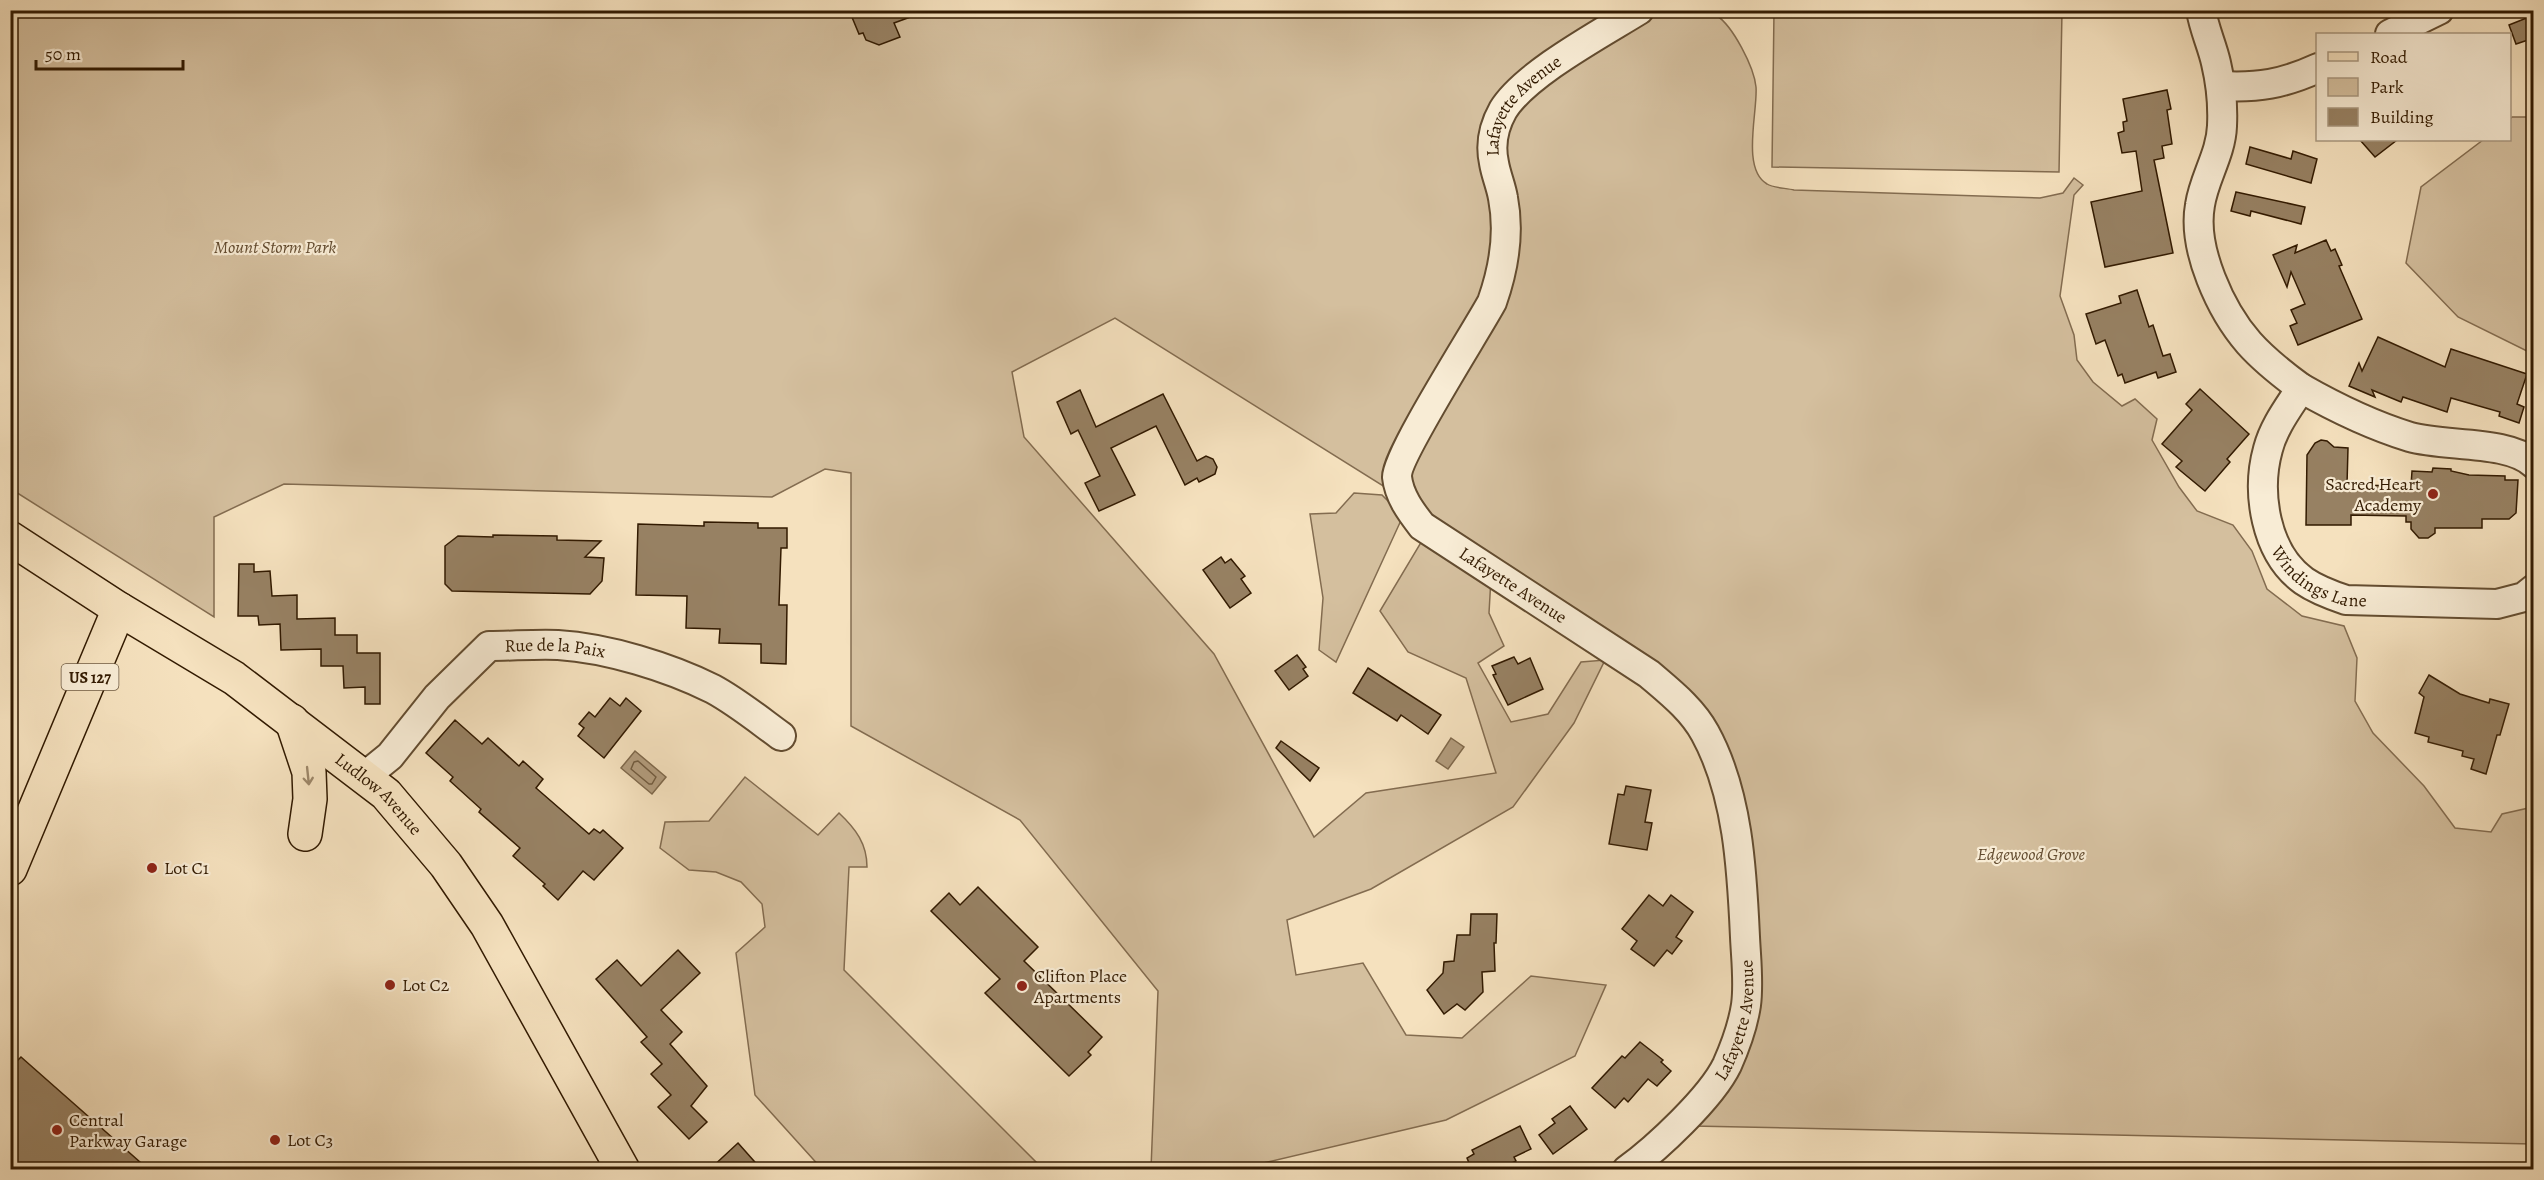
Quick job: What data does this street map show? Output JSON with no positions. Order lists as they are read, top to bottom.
{
  "streets": {
    "main road": ["US 127", "Ludlow Avenue"],
    "street": ["Lafayette Avenue", "Windings Lane", "Rue de la Paix"]
  },
  "crossings": [
    ["Rue de la Paix", "Ludlow Avenue"],
    ["US 127", "Ludlow Avenue"]
  ],
  "parks": ["Mount Storm Park", "Edgewood Grove"],
  "places": [
    "Sacred Heart Academy",
    "Lot C1",
    "Lot C2",
    "Clifton Place Apartments",
    "Central Parkway Garage",
    "Lot C3"
  ],
  "legend": ["Road", "Park", "Building"],
  "scale_bar": "50 m"
}
